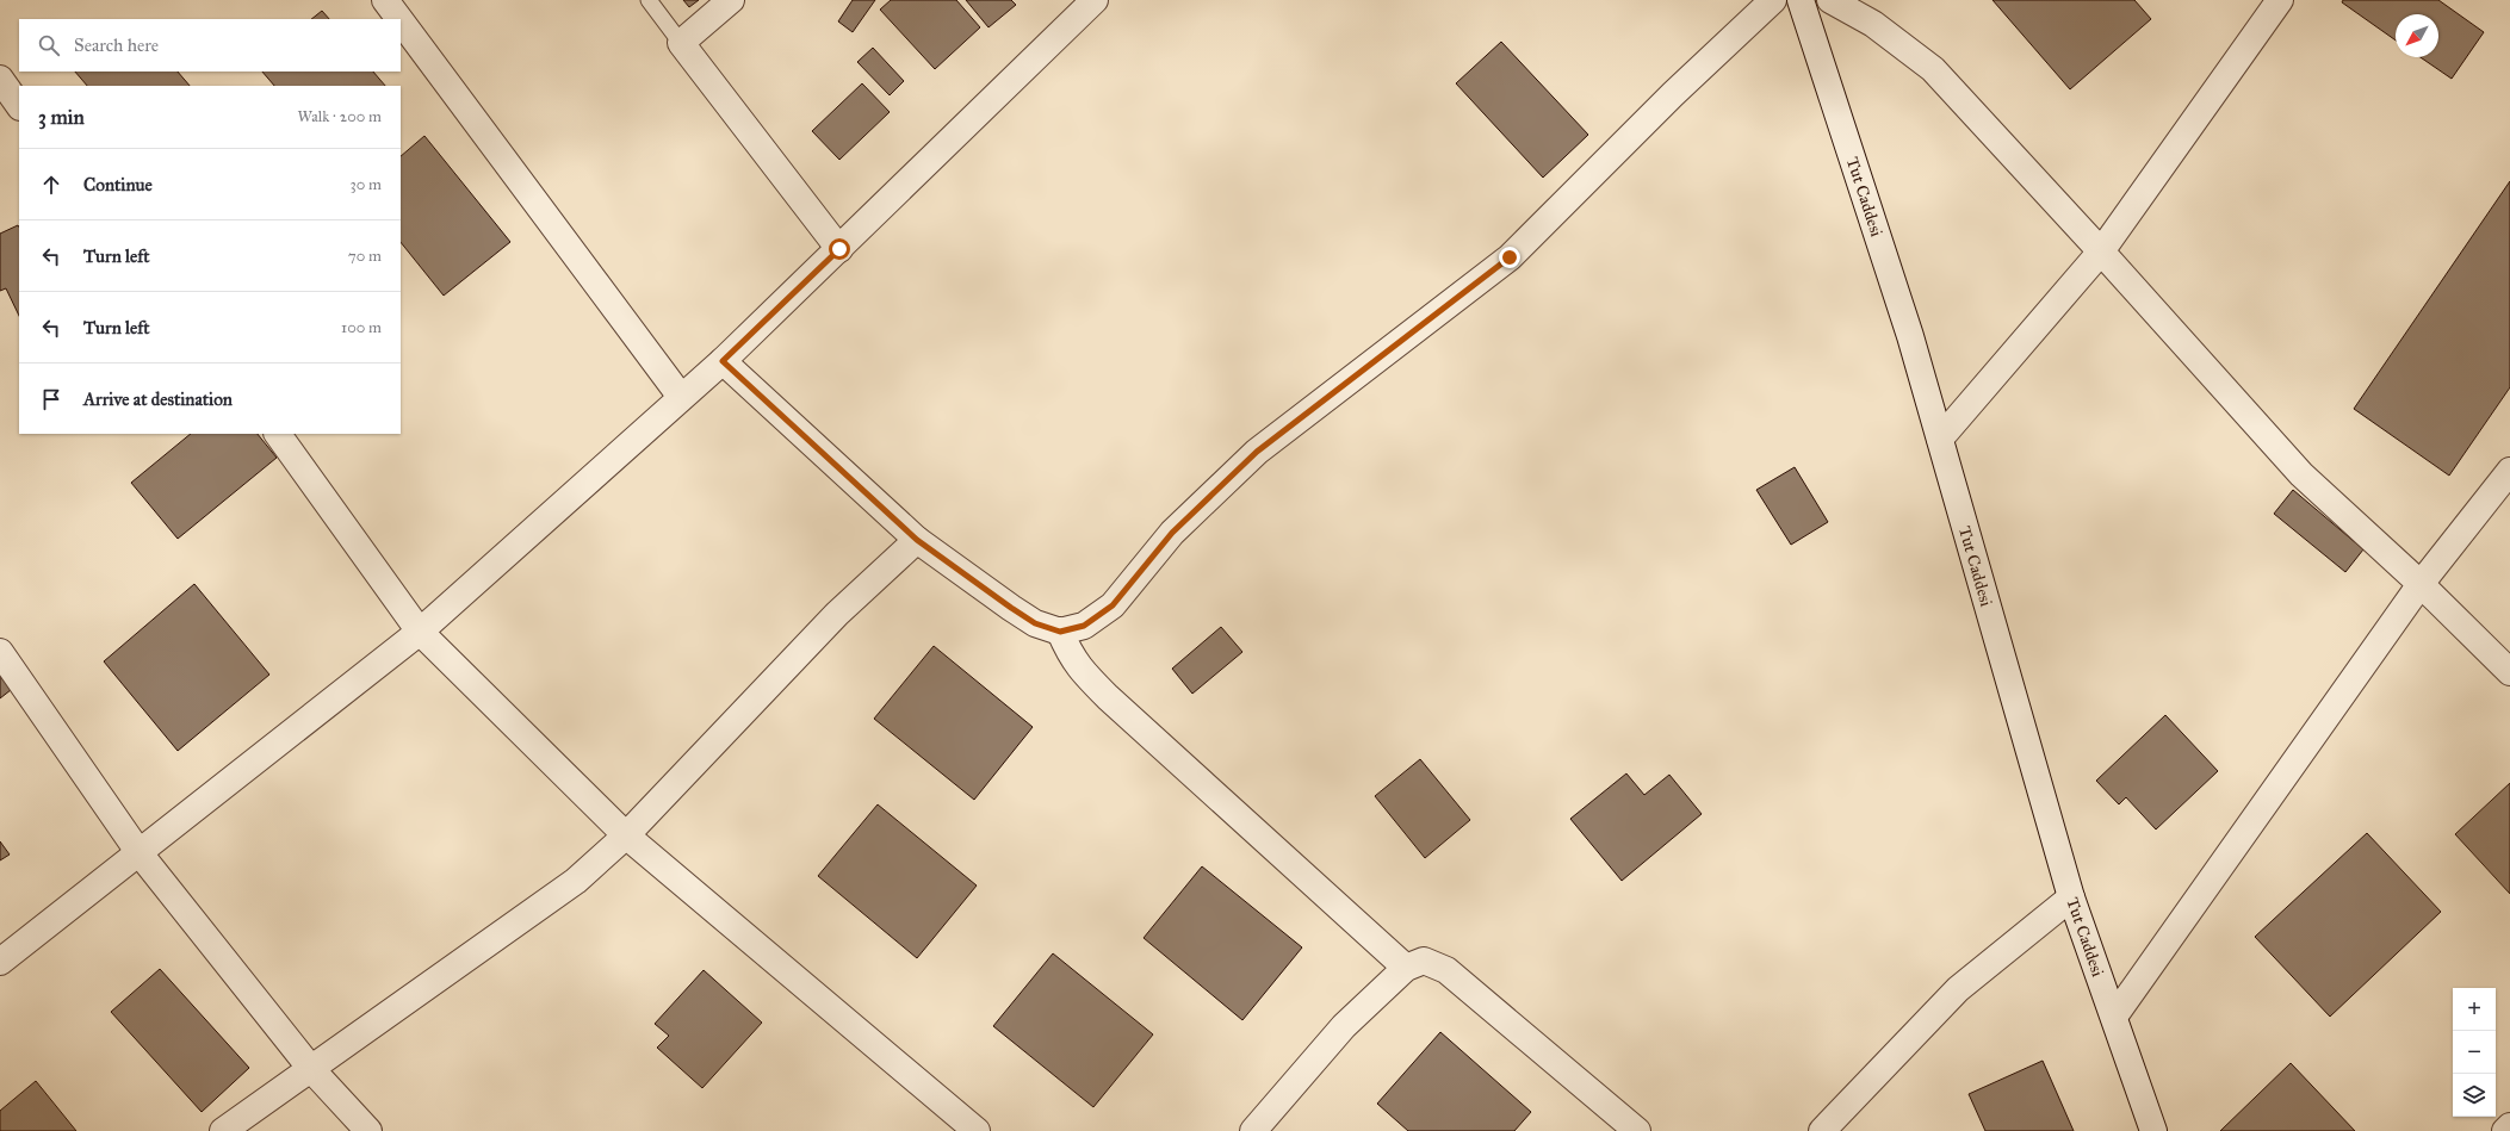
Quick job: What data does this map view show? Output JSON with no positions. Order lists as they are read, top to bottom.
{
  "streets": {
    "street": ["Tut Caddesi"]
  },
  "north": "bottom left",
  "page": {
    "search": "Search here",
    "heading": ["3 min", "Walk · 200 m"],
    "list": [
      ["Continue", "30 m"],
      ["Turn left", "70 m"],
      ["Turn left", "100 m"],
      "Arrive at destination"
    ],
    "map_buttons": ["+", "−"]
  }
}
